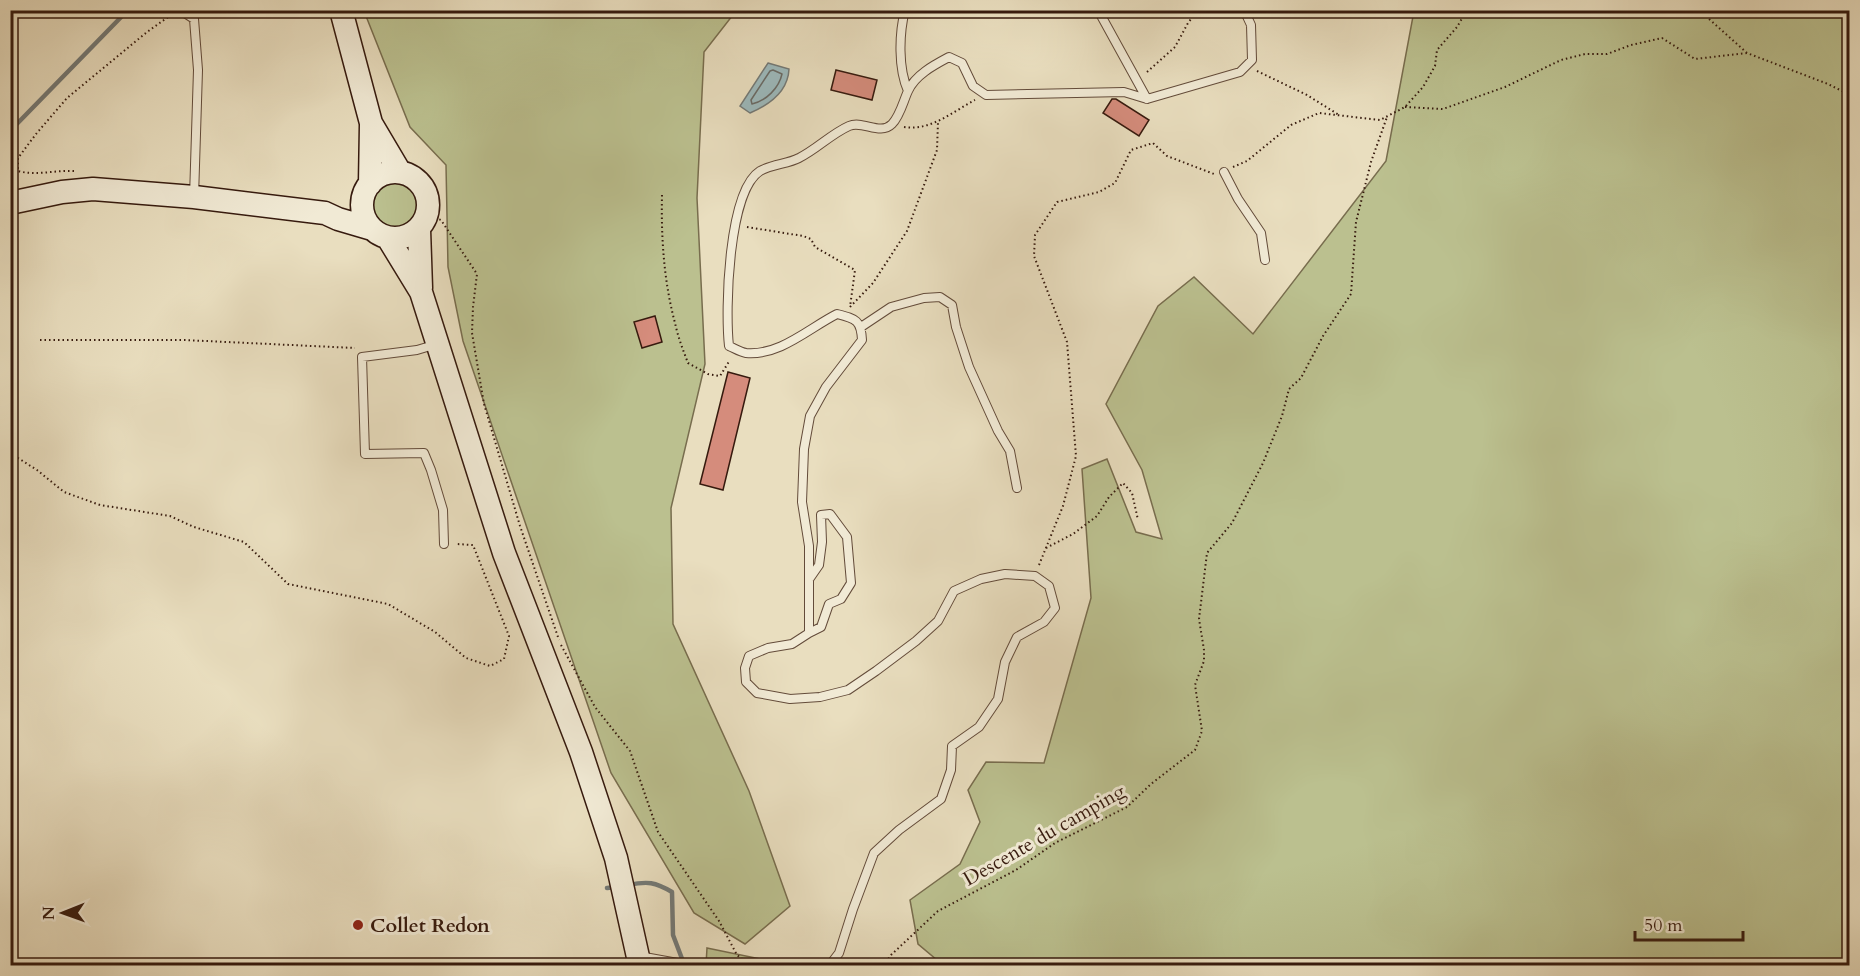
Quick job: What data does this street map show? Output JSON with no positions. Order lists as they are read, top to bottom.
{
  "streets": {
    "path": ["Descente du camping"]
  },
  "places": ["Collet Redon"],
  "scale_bar": "50 m",
  "north": "left"
}
